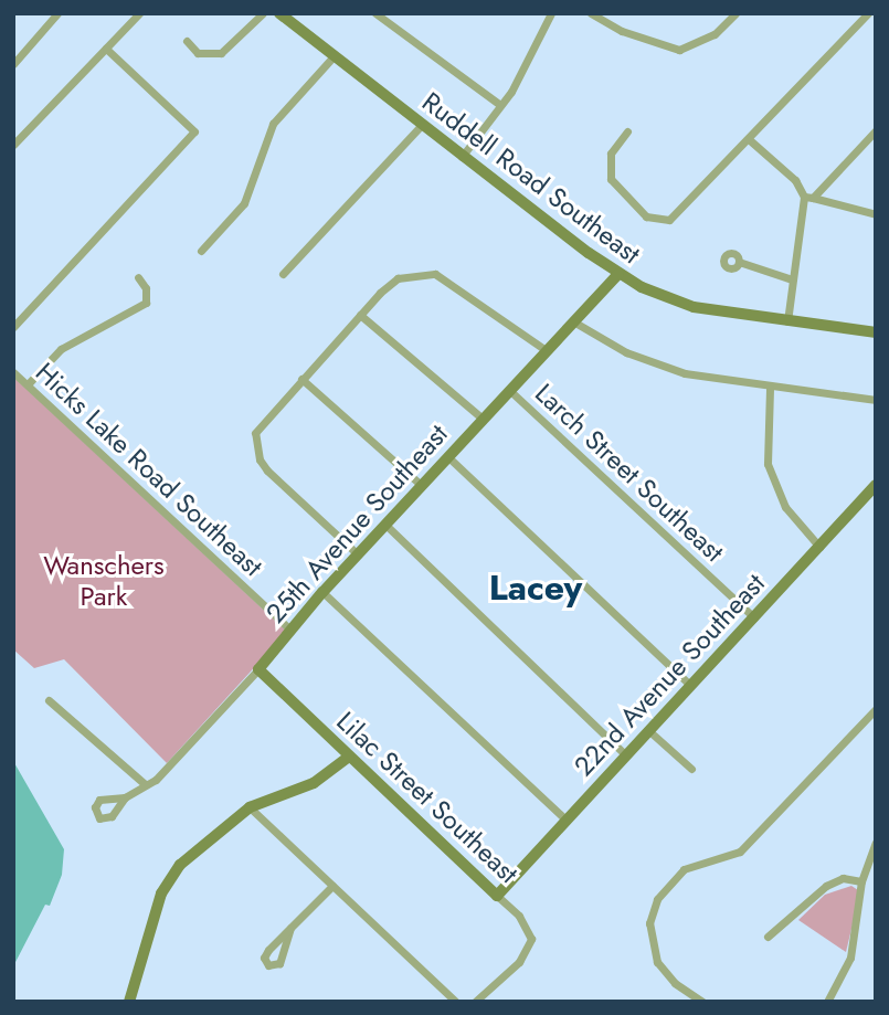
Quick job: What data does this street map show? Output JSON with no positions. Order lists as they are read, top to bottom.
{
  "streets": {
    "street": [
      "Ruddell Road Southeast",
      "Hicks Lake Road Southeast",
      "Larch Street Southeast",
      "25th Avenue Southeast",
      "22nd Avenue Southeast",
      "Lilac Street Southeast"
    ]
  },
  "crossings": [
    ["Ruddell Road Southeast", "25th Avenue Southeast"],
    ["Hicks Lake Road Southeast", "25th Avenue Southeast"],
    ["Larch Street Southeast", "25th Avenue Southeast"],
    ["Larch Street Southeast", "22nd Avenue Southeast"],
    ["25th Avenue Southeast", "Lilac Street Southeast"],
    ["22nd Avenue Southeast", "Lilac Street Southeast"]
  ],
  "districts": ["Lacey"],
  "parks": ["Wanschers Park"]
}
